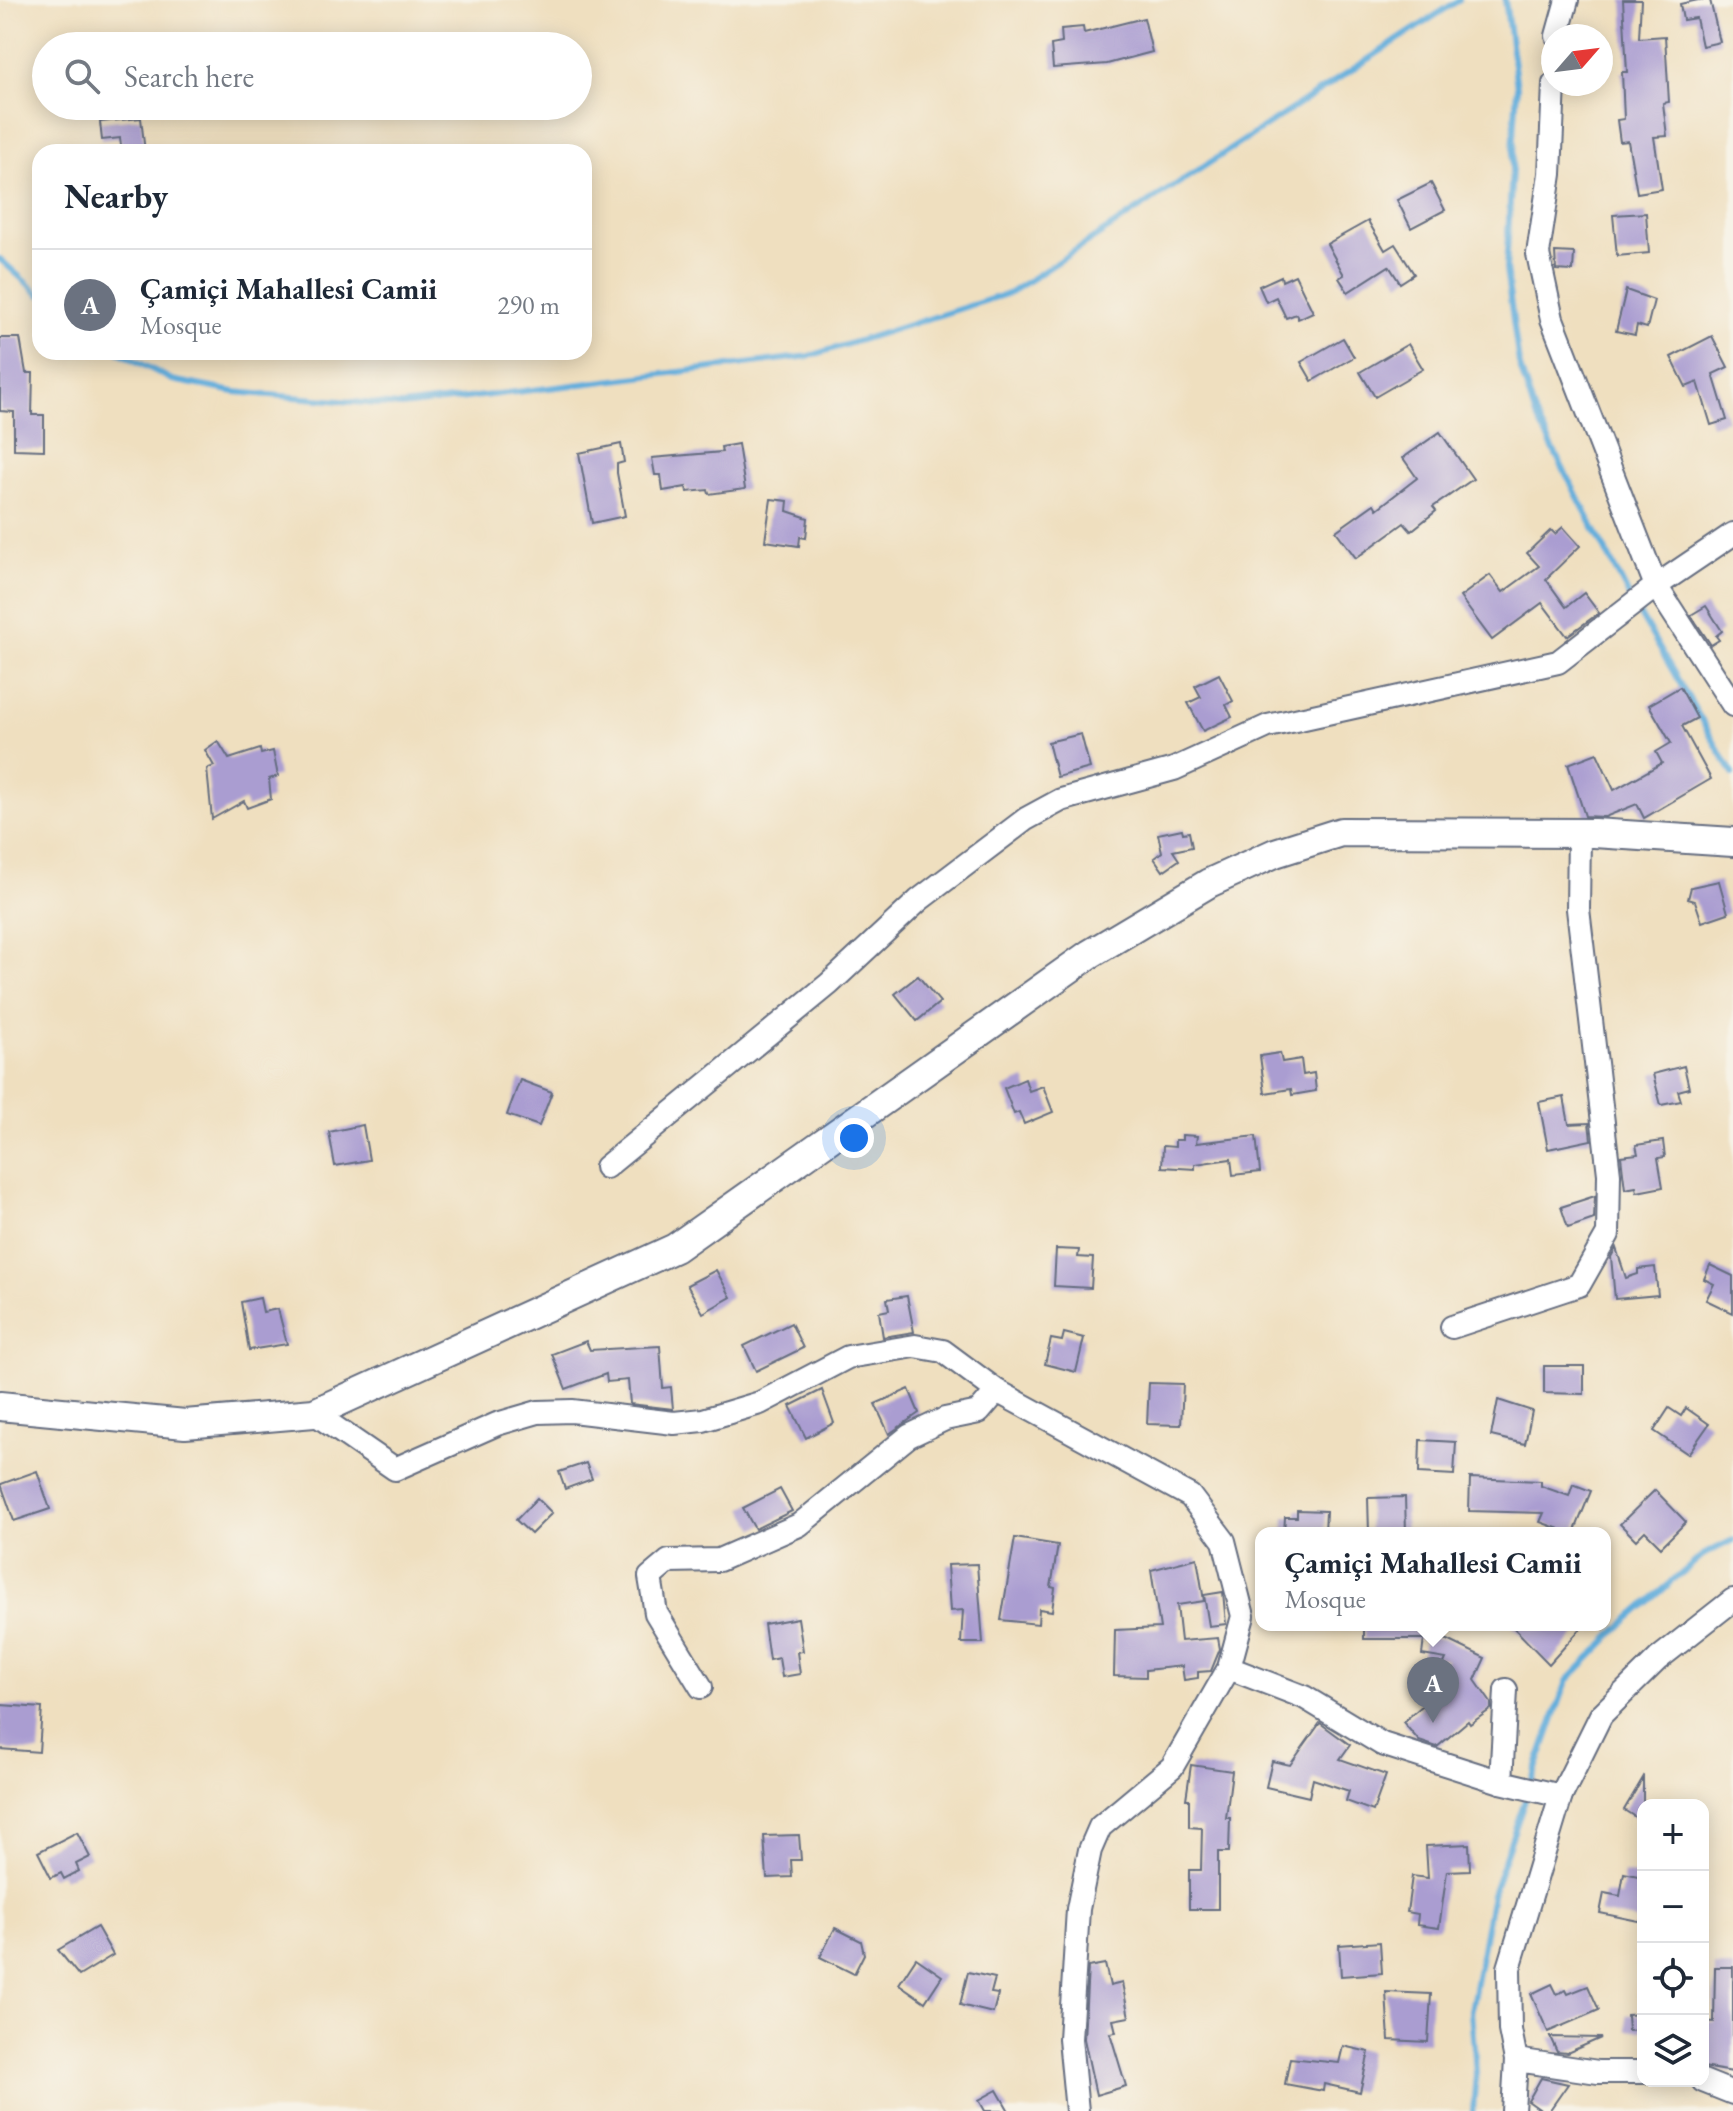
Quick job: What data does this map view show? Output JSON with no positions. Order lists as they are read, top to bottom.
{
  "north": "top right",
  "page": {
    "search": "Search here",
    "heading": "Nearby",
    "list": [
      {
        "mark": "A",
        "name": "Çamiçi Mahallesi Camii",
        "note": "Mosque",
        "value": "290 m"
      }
    ],
    "popup": ["Çamiçi Mahallesi Camii", "Mosque"],
    "pins": "A",
    "map_buttons": ["+", "−"]
  }
}
